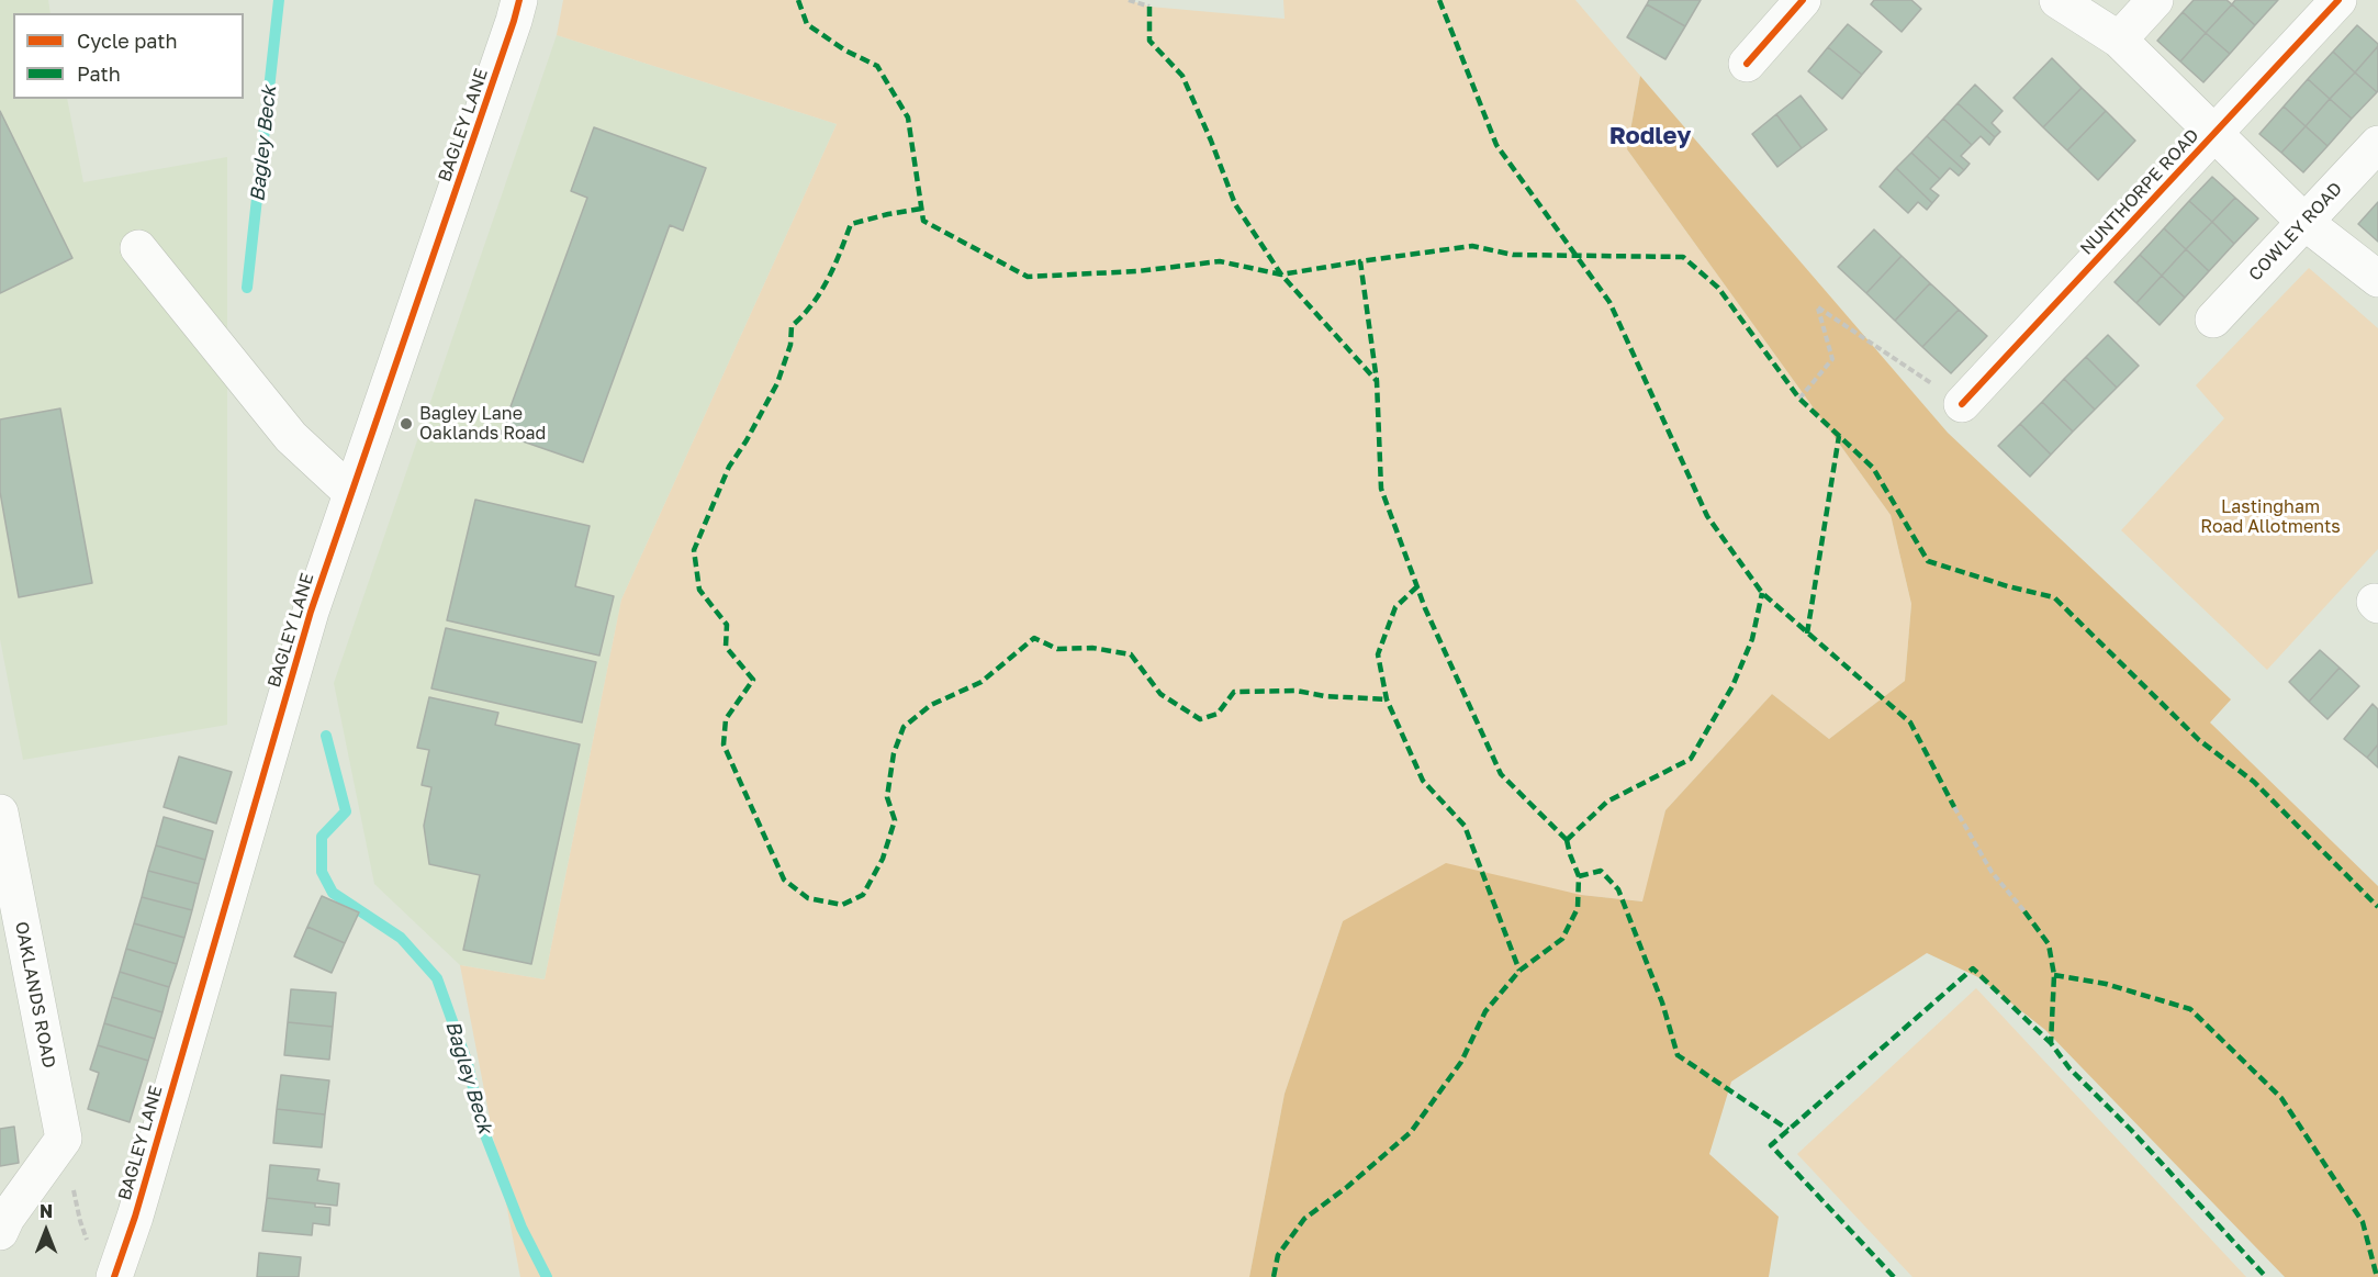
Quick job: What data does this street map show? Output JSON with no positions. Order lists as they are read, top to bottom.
{
  "streets": {
    "street": [
      "BAGLEY LANE",
      "NUNTHORPE ROAD",
      "COWLEY ROAD",
      "OAKLANDS ROAD"
    ]
  },
  "districts": ["Rodley"],
  "water": ["Bagley Beck"],
  "parks": ["Lastingham Road Allotments"],
  "places": ["Bagley Lane Oaklands Road"],
  "legend": ["Cycle path", "Path"],
  "north": "top"
}
